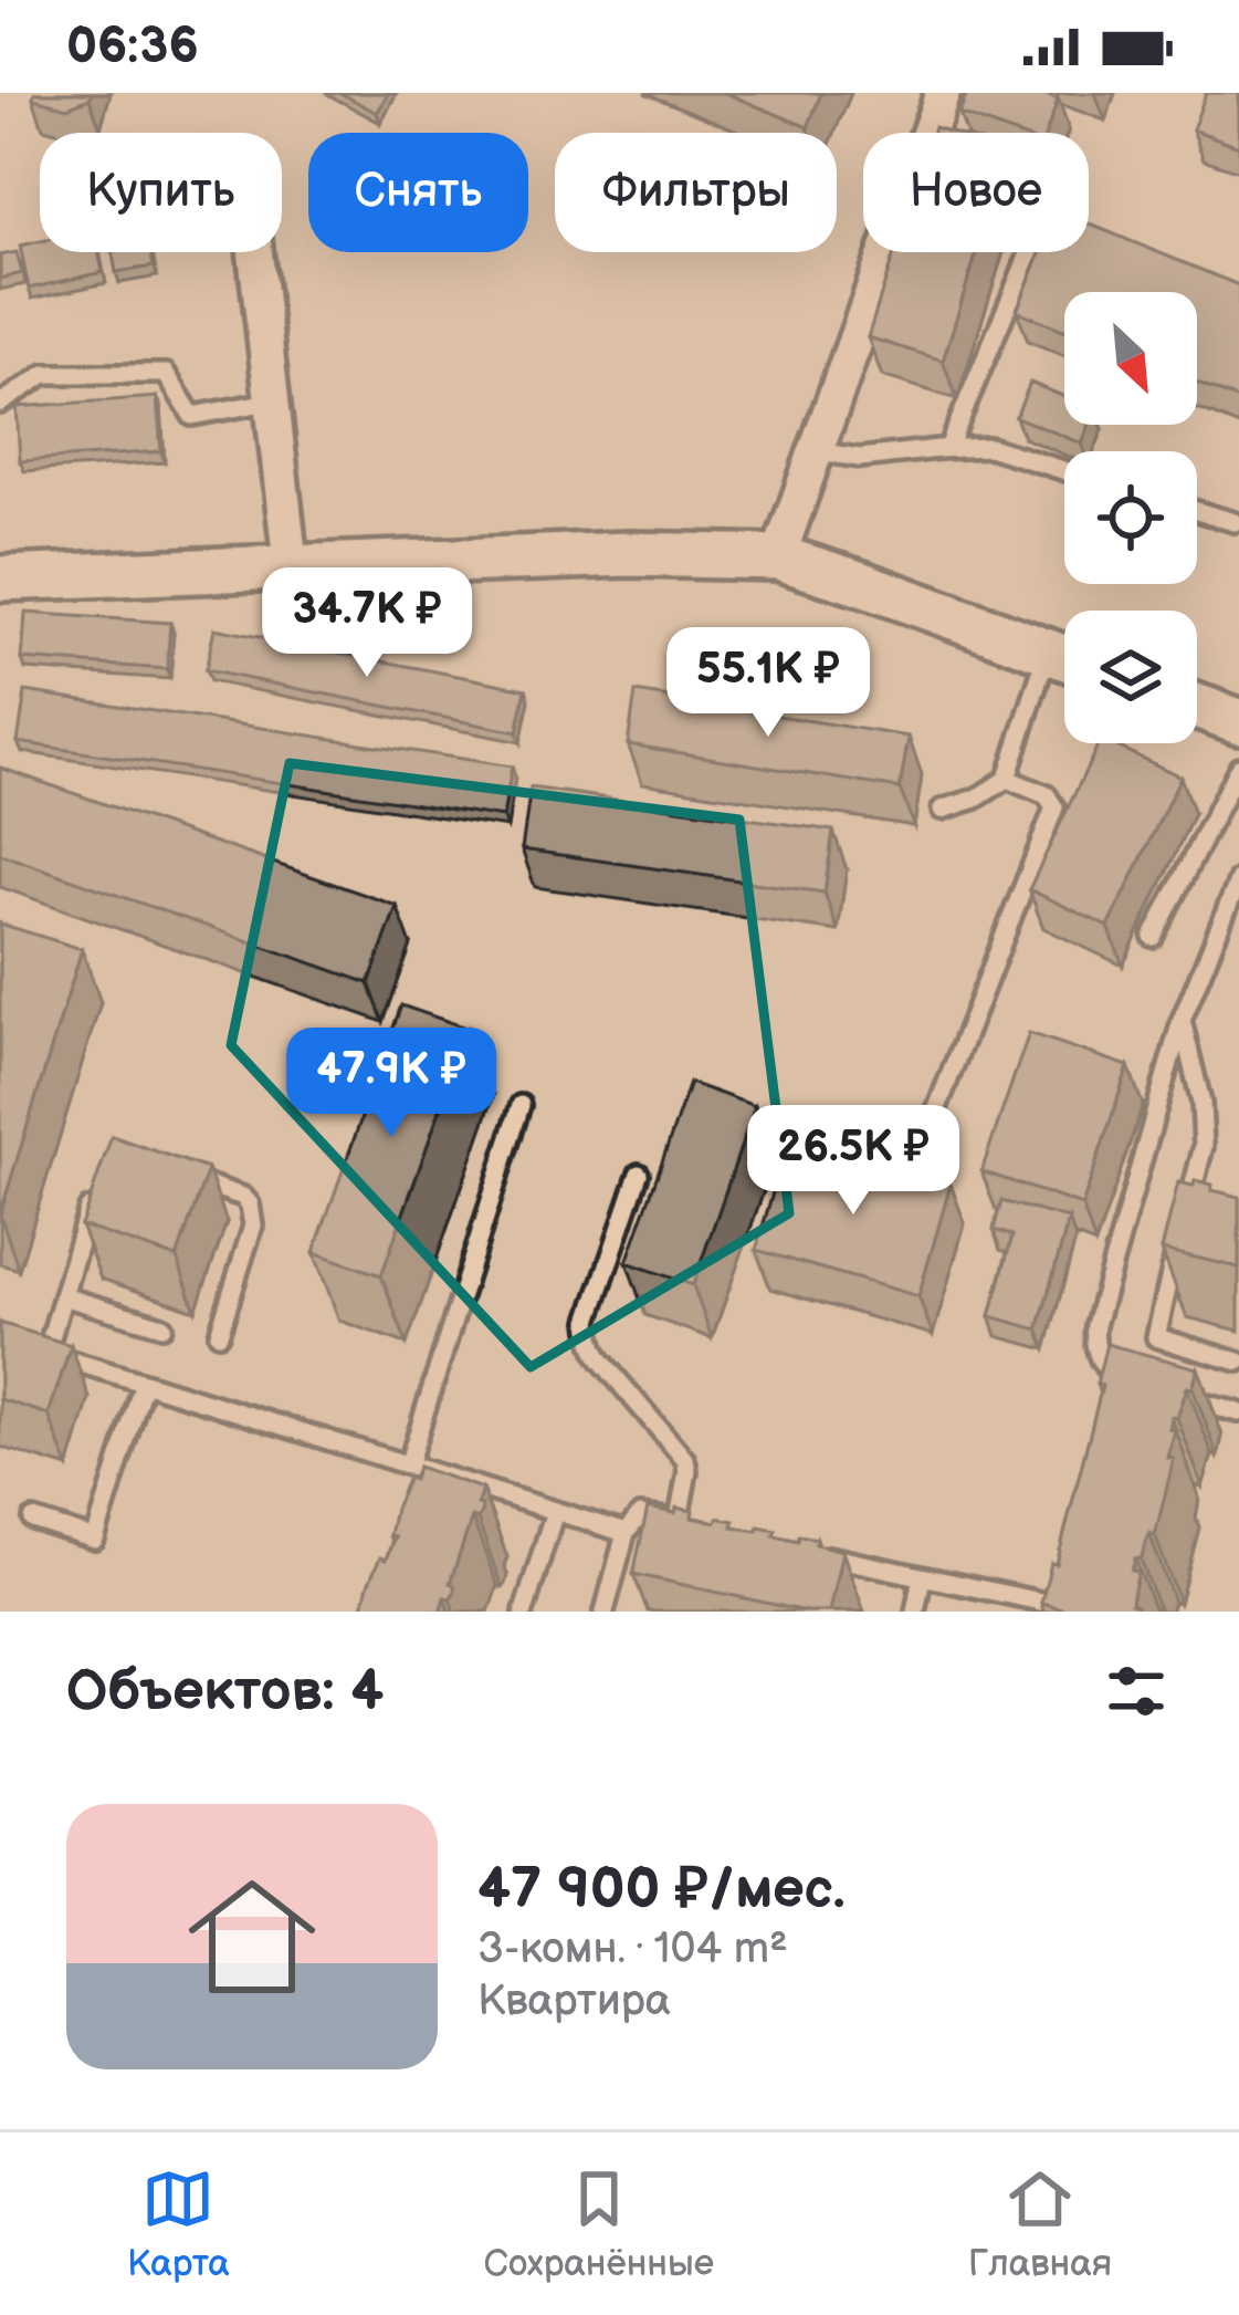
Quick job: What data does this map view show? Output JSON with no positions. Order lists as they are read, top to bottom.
{
  "north": "bottom right",
  "page": {
    "status": "06:36",
    "chip": [
      "Купить",
      "Снять",
      "Фильтры",
      "Новое"
    ],
    "price": [
      "34.7K ₽",
      "55.1K ₽",
      "47.9K ₽",
      "26.5K ₽"
    ],
    "heading": "Объектов: 4",
    "list": [
      {
        "name": "47 900 ₽/мес.",
        "note": "3-комн. · 104 m² · Квартира"
      }
    ],
    "tabs": ["Карта", "Сохранённые", "Главная"]
  }
}
